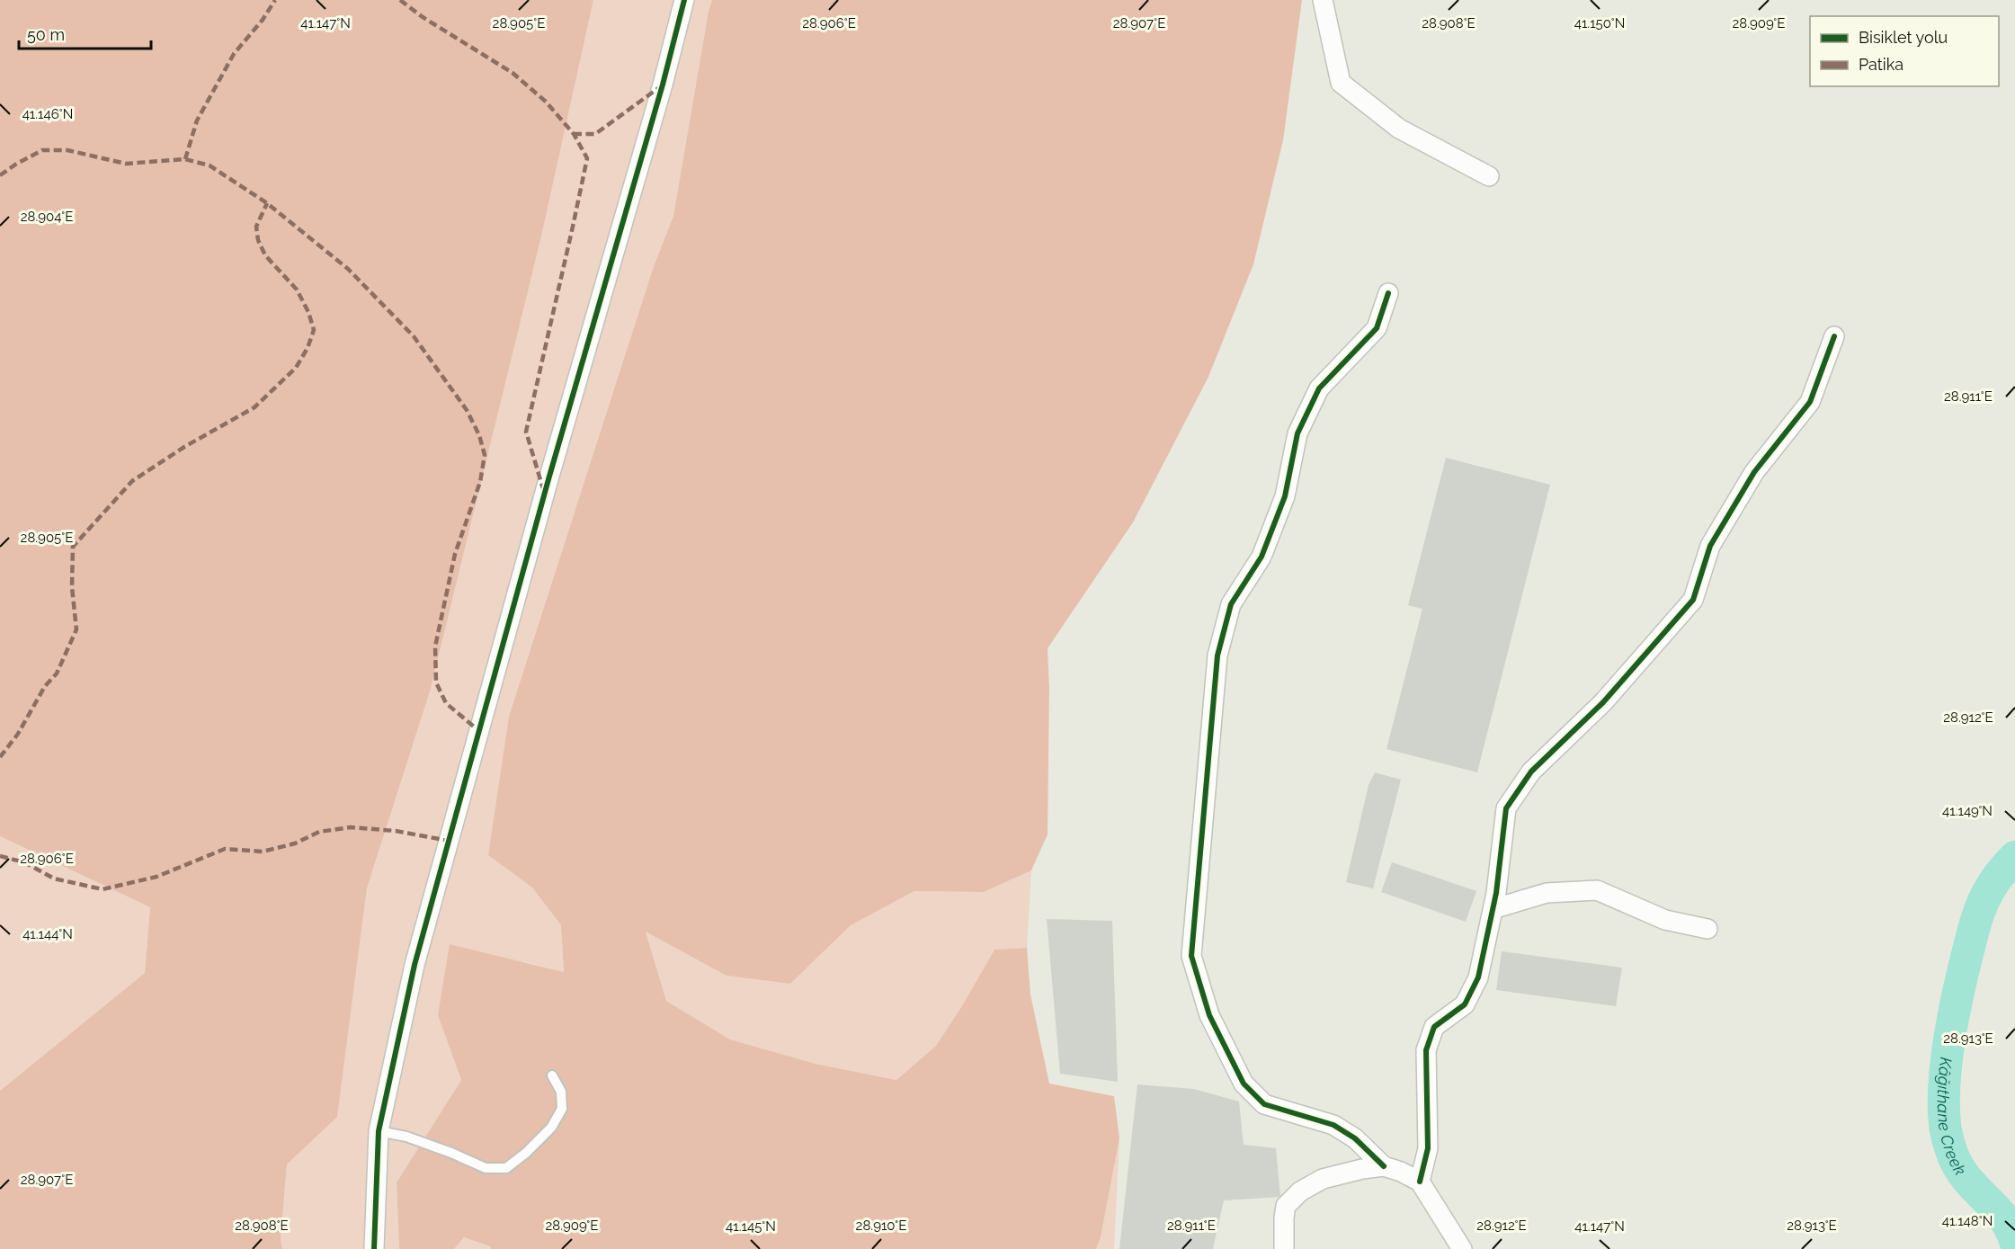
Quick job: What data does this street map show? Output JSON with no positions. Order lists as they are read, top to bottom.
{
  "water": ["Kâğıthane Creek"],
  "legend": ["Bisiklet yolu", "Patika"],
  "scale_bar": "50 m",
  "coordinates": [
    "41.147°N",
    "41.150°N",
    "28.905°E",
    "28.906°E",
    "28.907°E",
    "28.908°E",
    "28.909°E",
    "41.146°N",
    "28.904°E",
    "28.911°E",
    "28.912°E",
    "41.149°N",
    "41.144°N",
    "28.913°E",
    "41.148°N",
    "28.910°E",
    "41.145°N"
  ]
}
